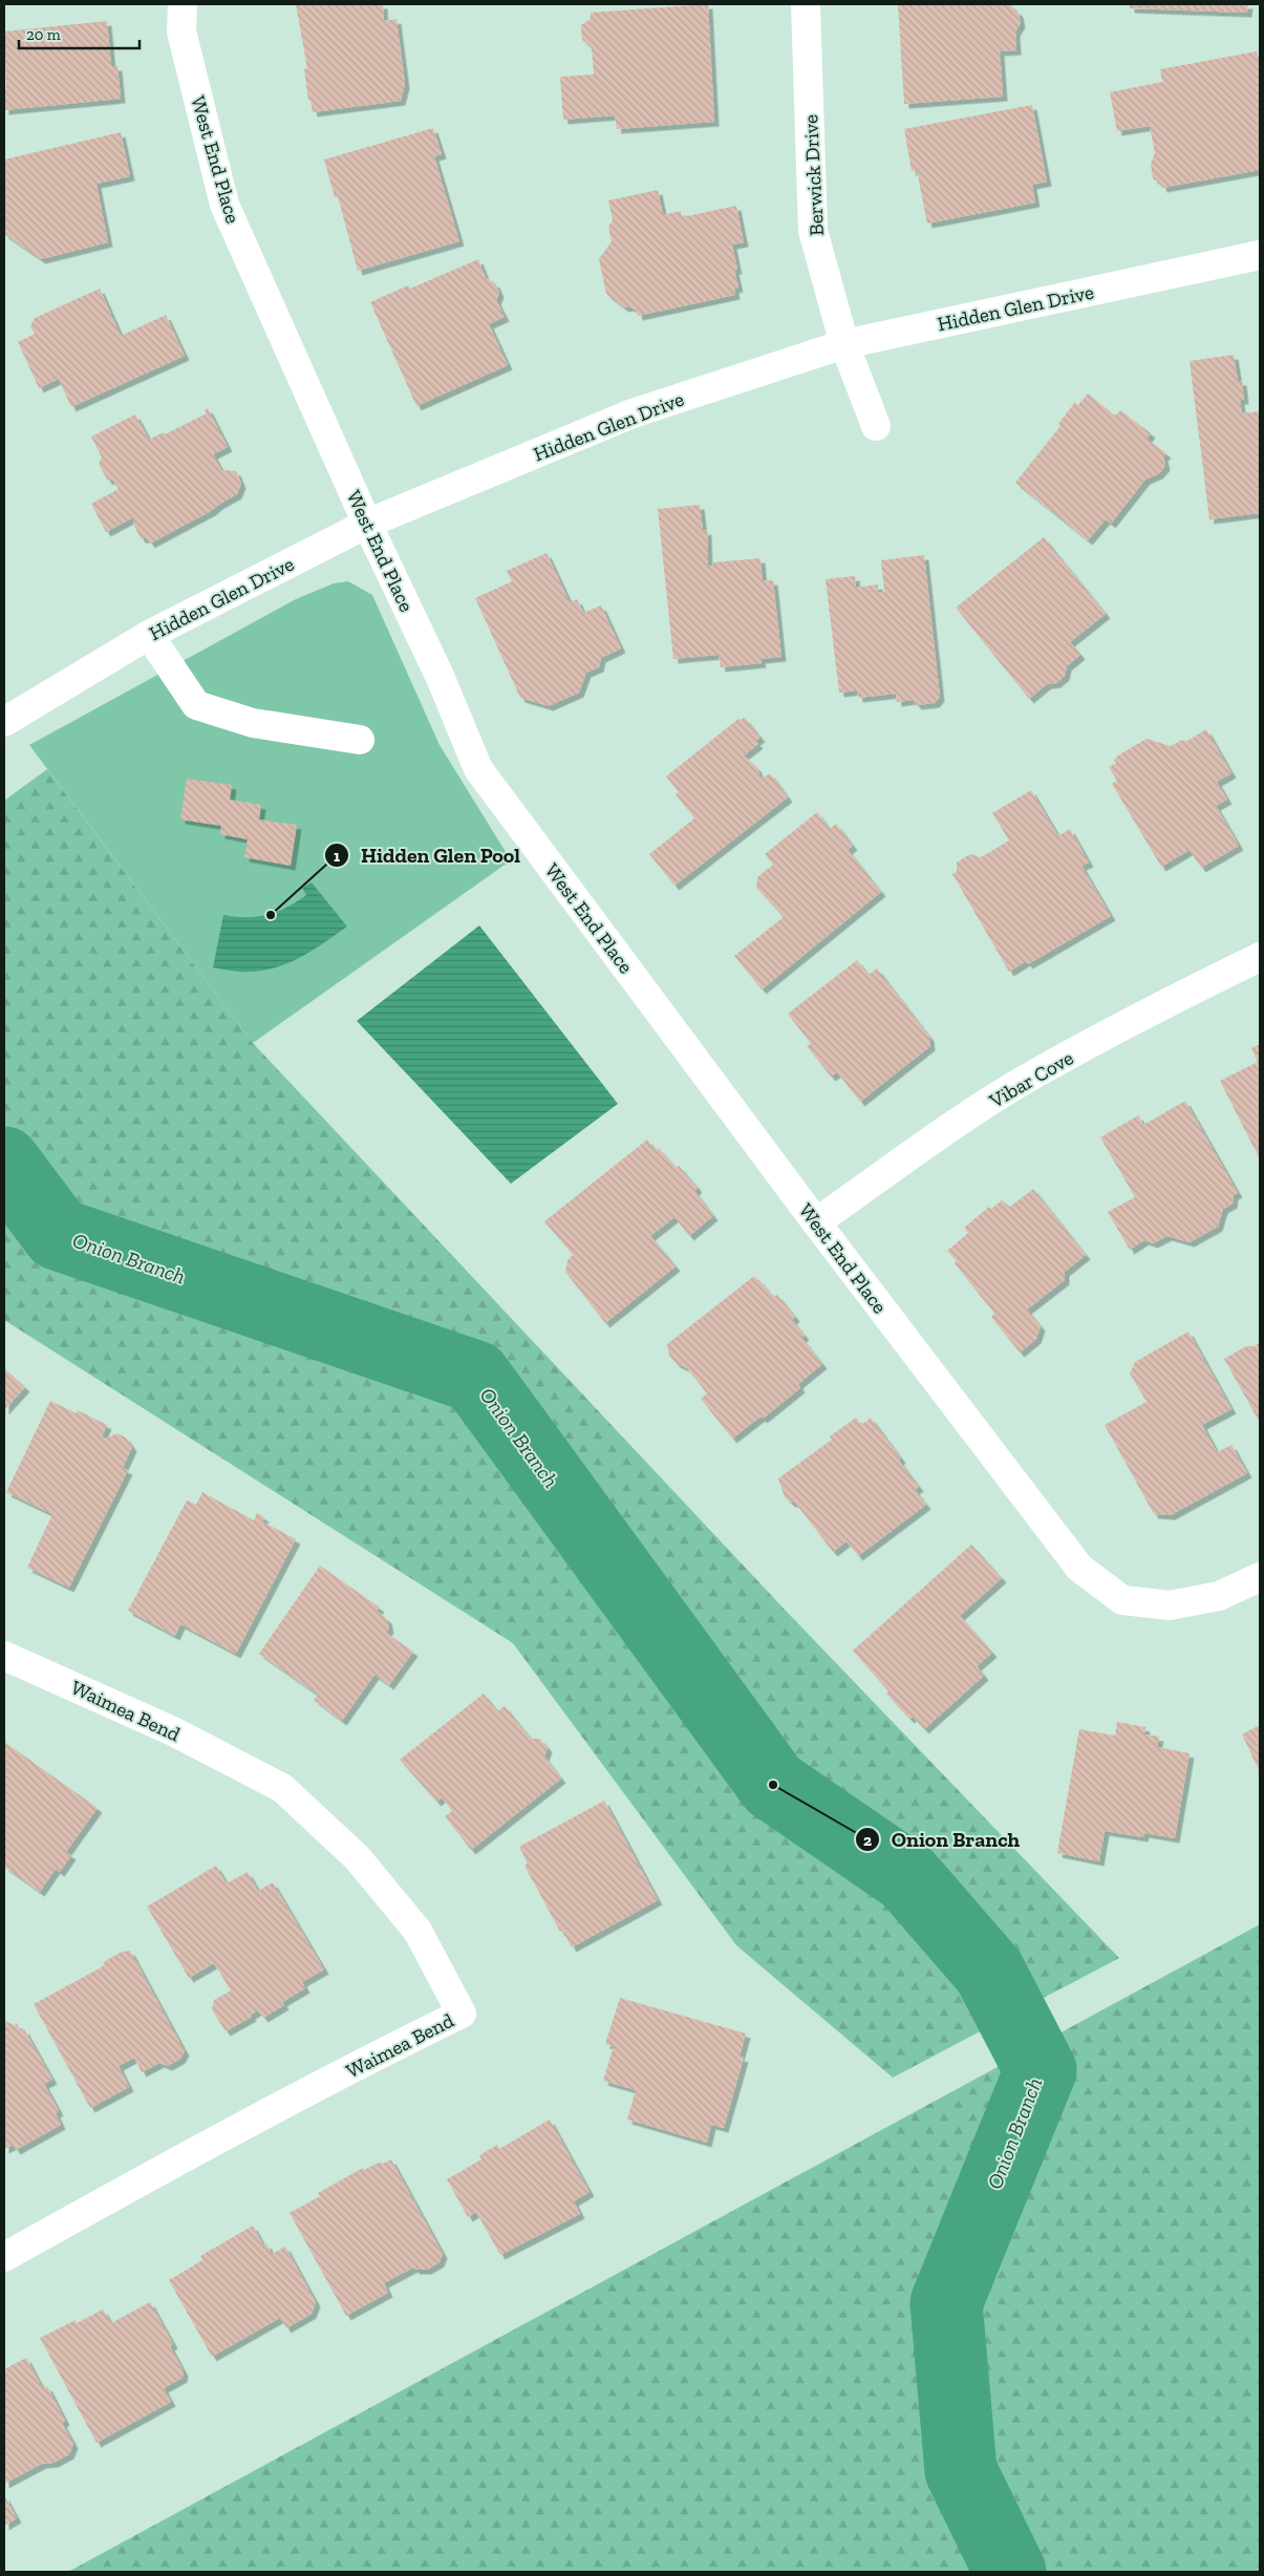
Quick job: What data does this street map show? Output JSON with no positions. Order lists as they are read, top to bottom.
{
  "streets": {
    "street": [
      "West End Place",
      "Berwick Drive",
      "Hidden Glen Drive",
      "Vibar Cove",
      "Waimea Bend"
    ]
  },
  "crossings": [
    ["West End Place", "Hidden Glen Drive"],
    ["West End Place", "Vibar Cove"],
    ["Berwick Drive", "Hidden Glen Drive"]
  ],
  "water": ["Onion Branch"],
  "places": ["Hidden Glen Pool", "Onion Branch"],
  "scale_bar": "20 m"
}
